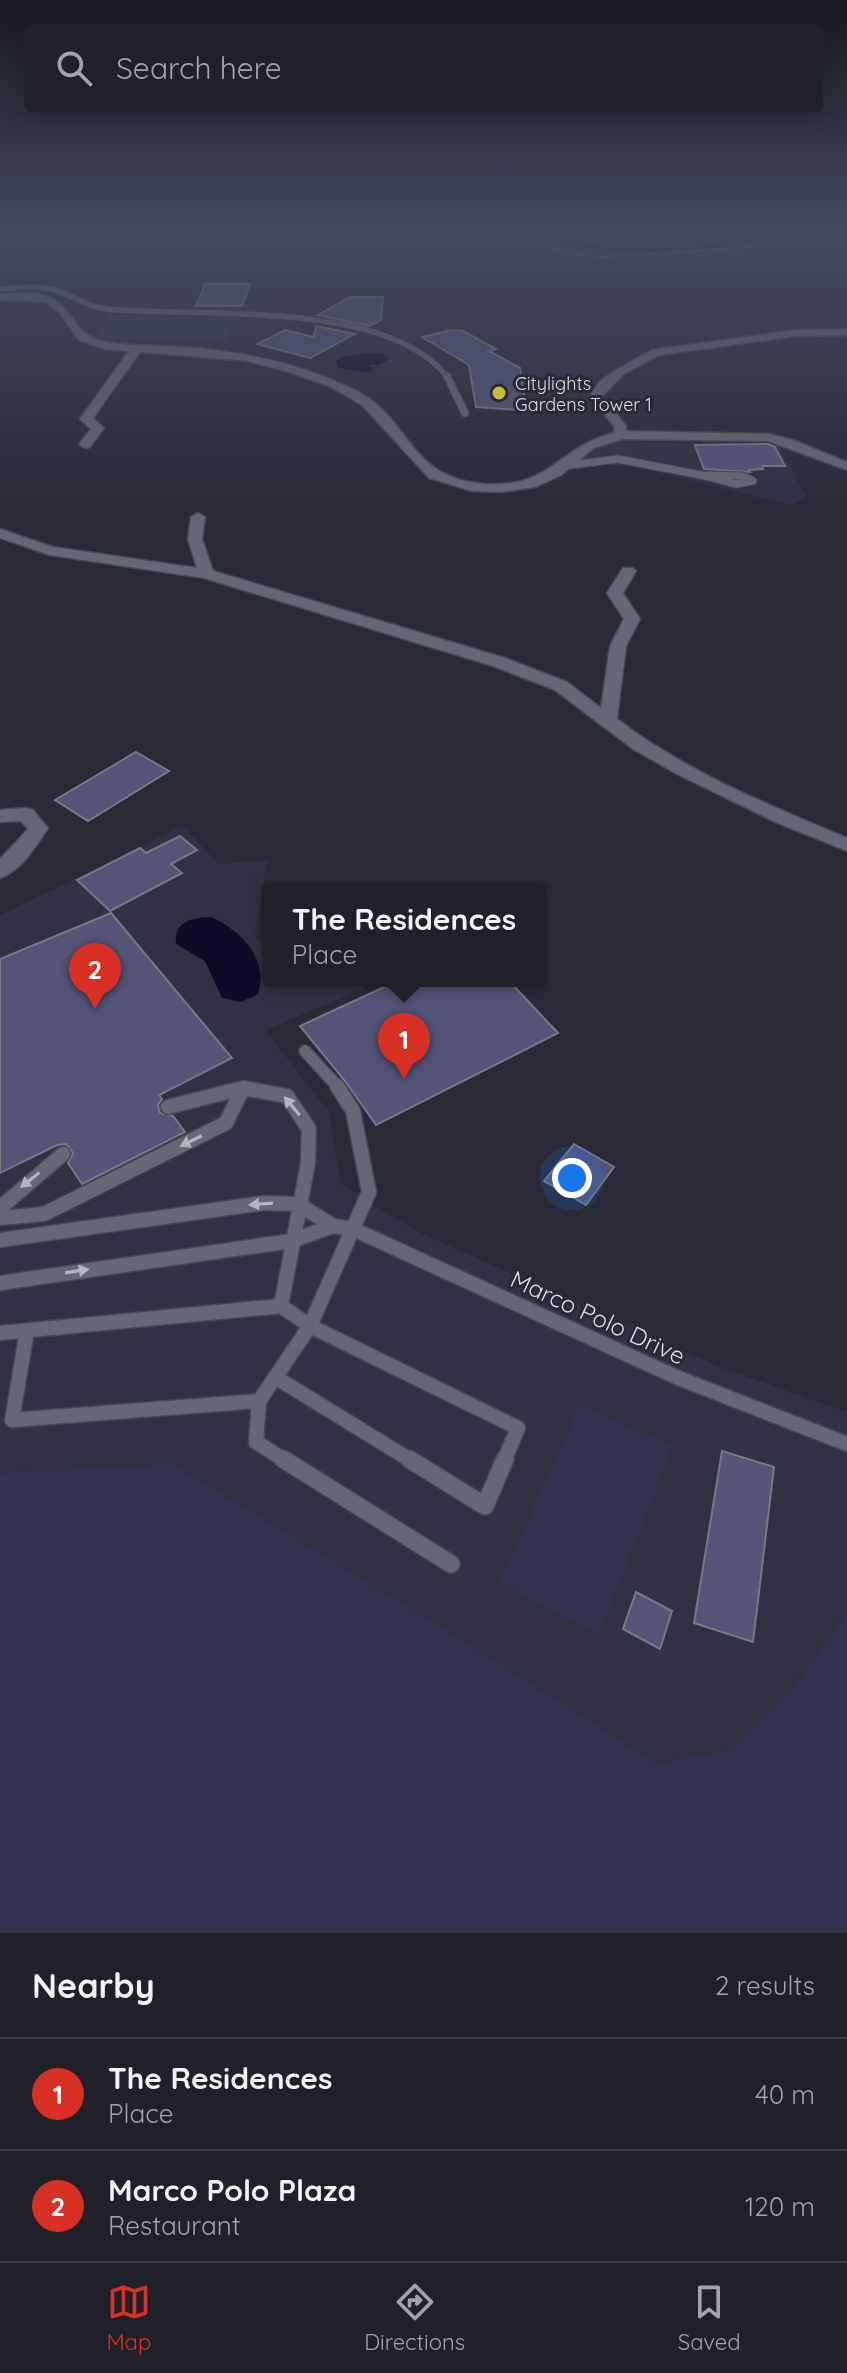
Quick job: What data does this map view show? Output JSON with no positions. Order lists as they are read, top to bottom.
{
  "streets": {
    "lane": ["Marco Polo Drive"]
  },
  "places": ["Citylights Gardens Tower 1"],
  "page": {
    "search": "Search here",
    "popup": ["The Residences", "Place"],
    "pins": ["2", "1"],
    "heading": ["Nearby", "2 results"],
    "list": [
      {
        "mark": "1",
        "name": "The Residences",
        "note": "Place",
        "value": "40 m"
      },
      {
        "mark": "2",
        "name": "Marco Polo Plaza",
        "note": "Restaurant",
        "value": "120 m"
      }
    ],
    "nav": ["Map", "Directions", "Saved"]
  }
}
